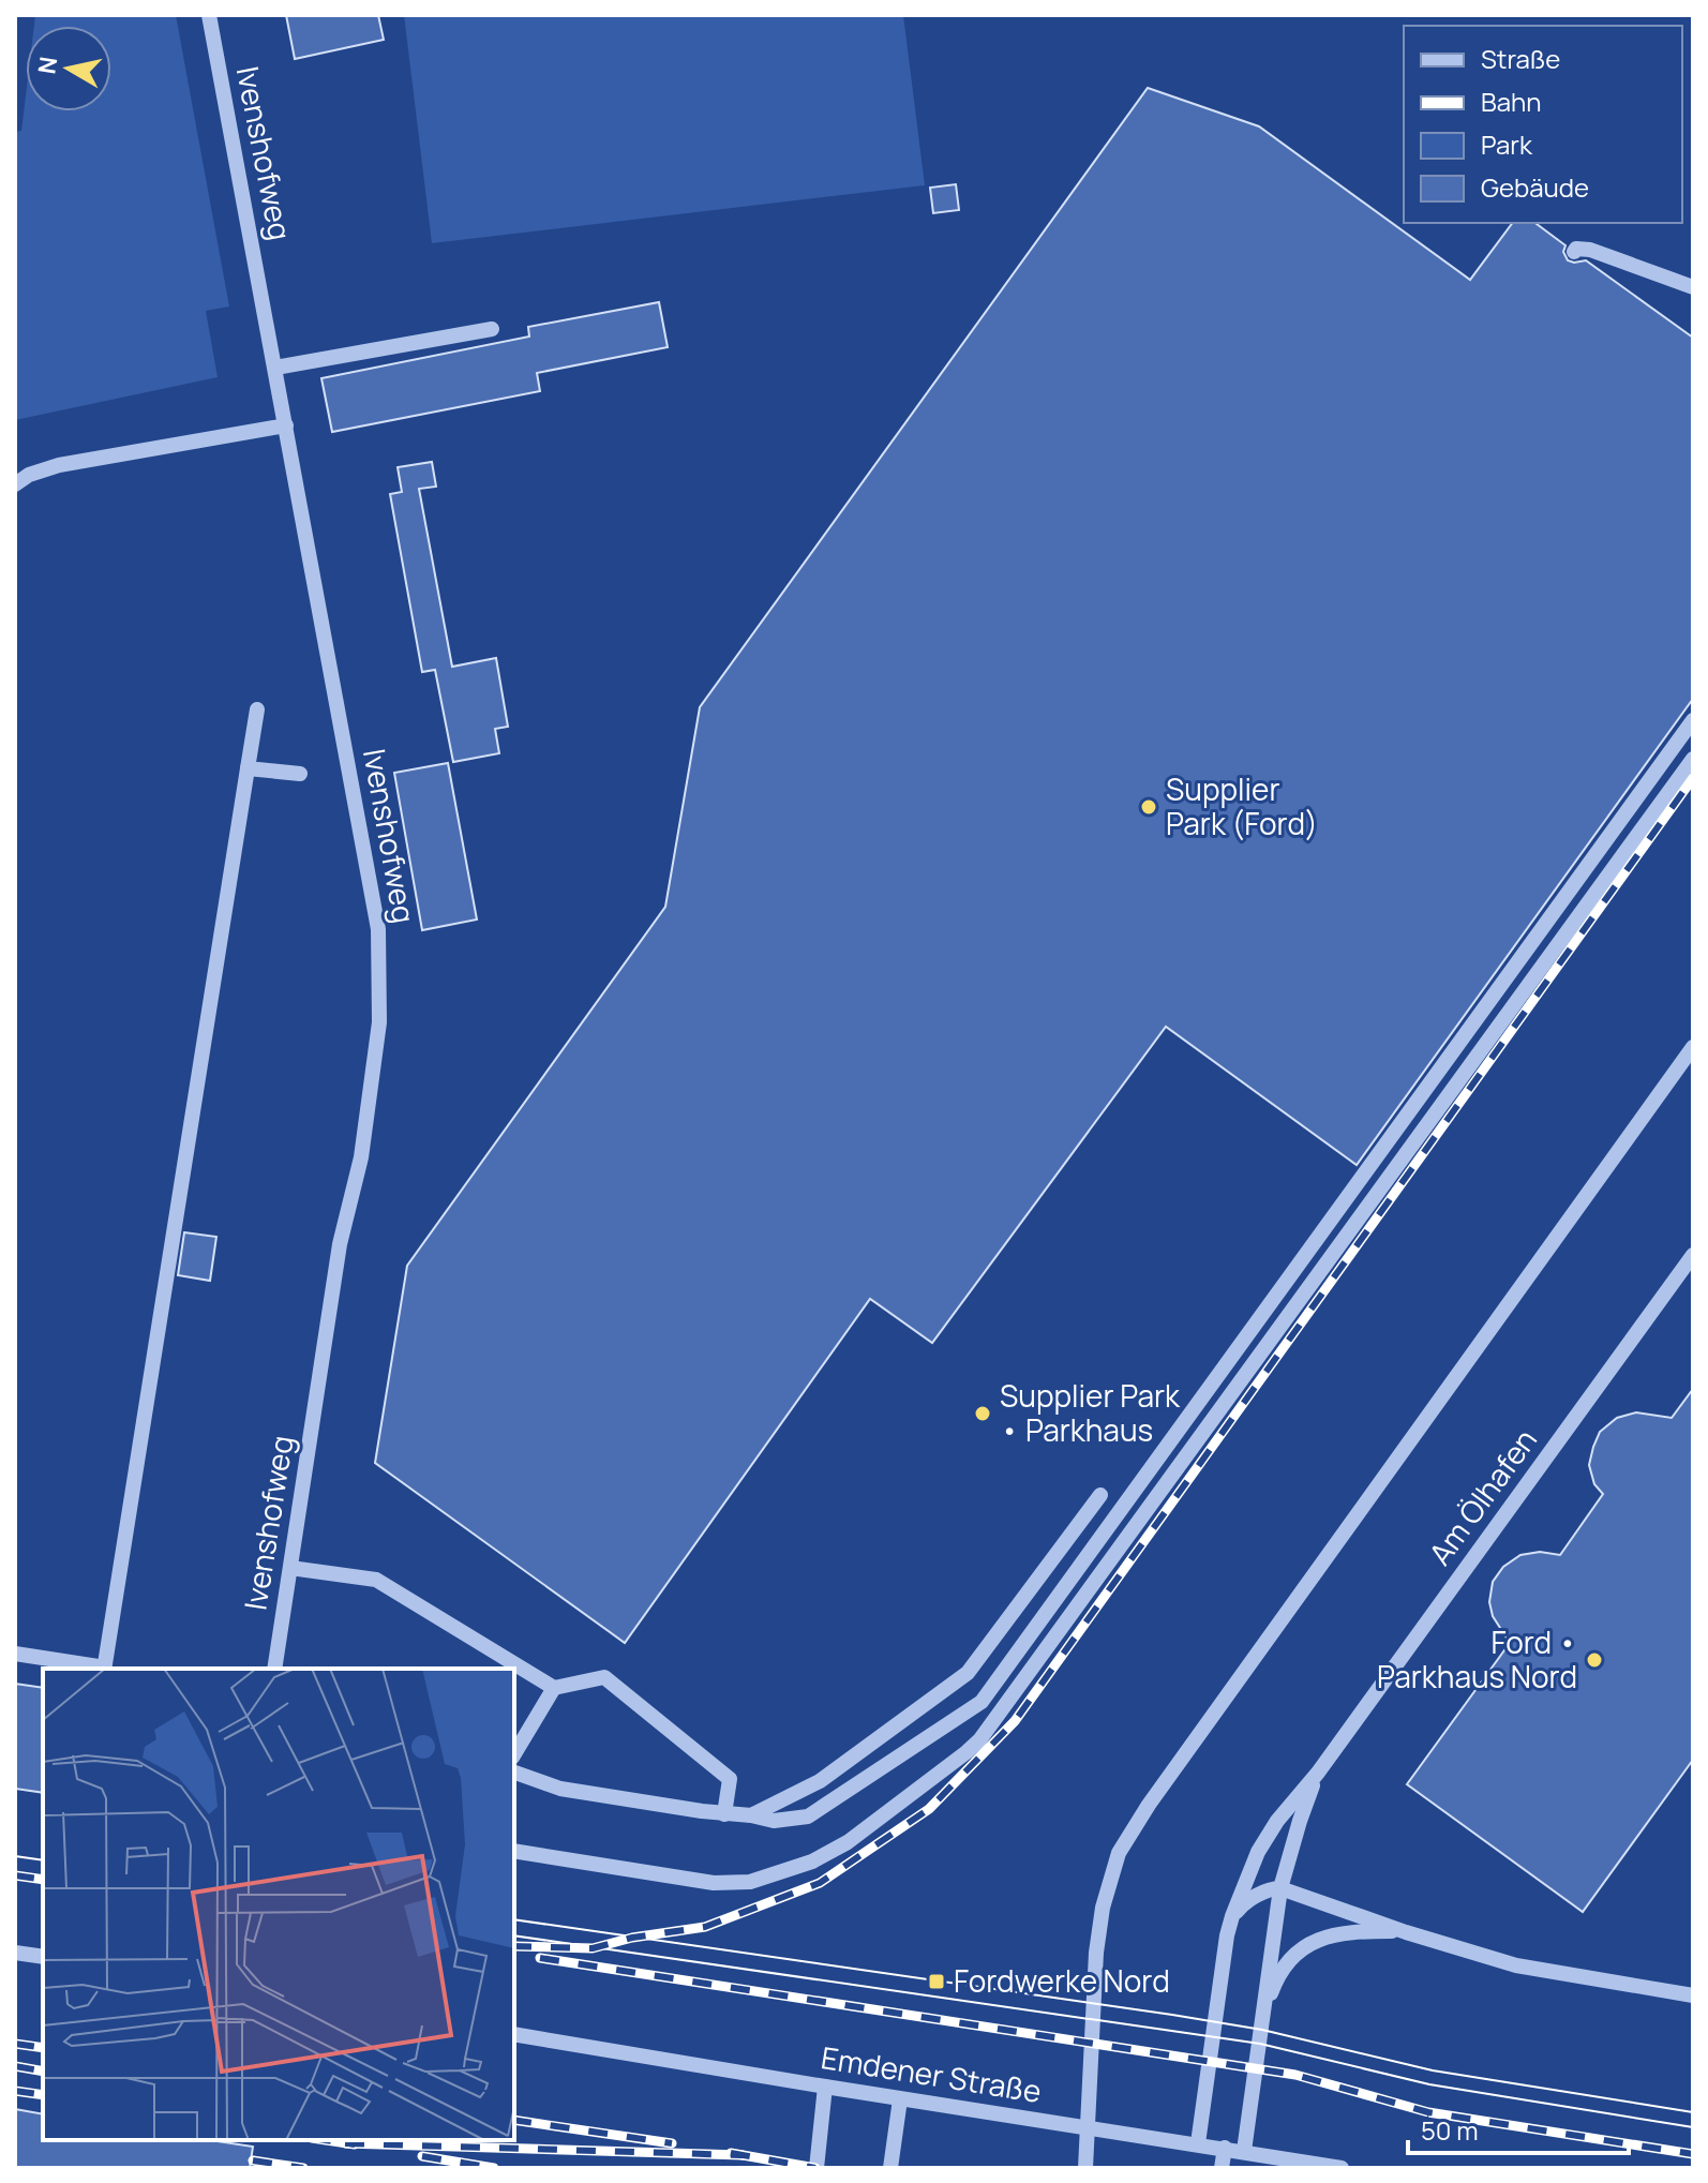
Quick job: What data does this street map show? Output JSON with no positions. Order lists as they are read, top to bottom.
{
  "streets": {
    "street": ["Ivenshofweg", "Am Ölhafen", "Emdener Straße"]
  },
  "crossings": [
    ["Am Ölhafen", "Emdener Straße"]
  ],
  "places": {
    "other": ["Supplier Park (Ford)", "Supplier Park • Parkhaus", "Ford • Parkhaus Nord"],
    "transit": ["Fordwerke Nord"]
  },
  "legend": [
    "Straße",
    "Bahn",
    "Park",
    "Gebäude"
  ],
  "scale_bar": "50 m",
  "north": "left"
}
